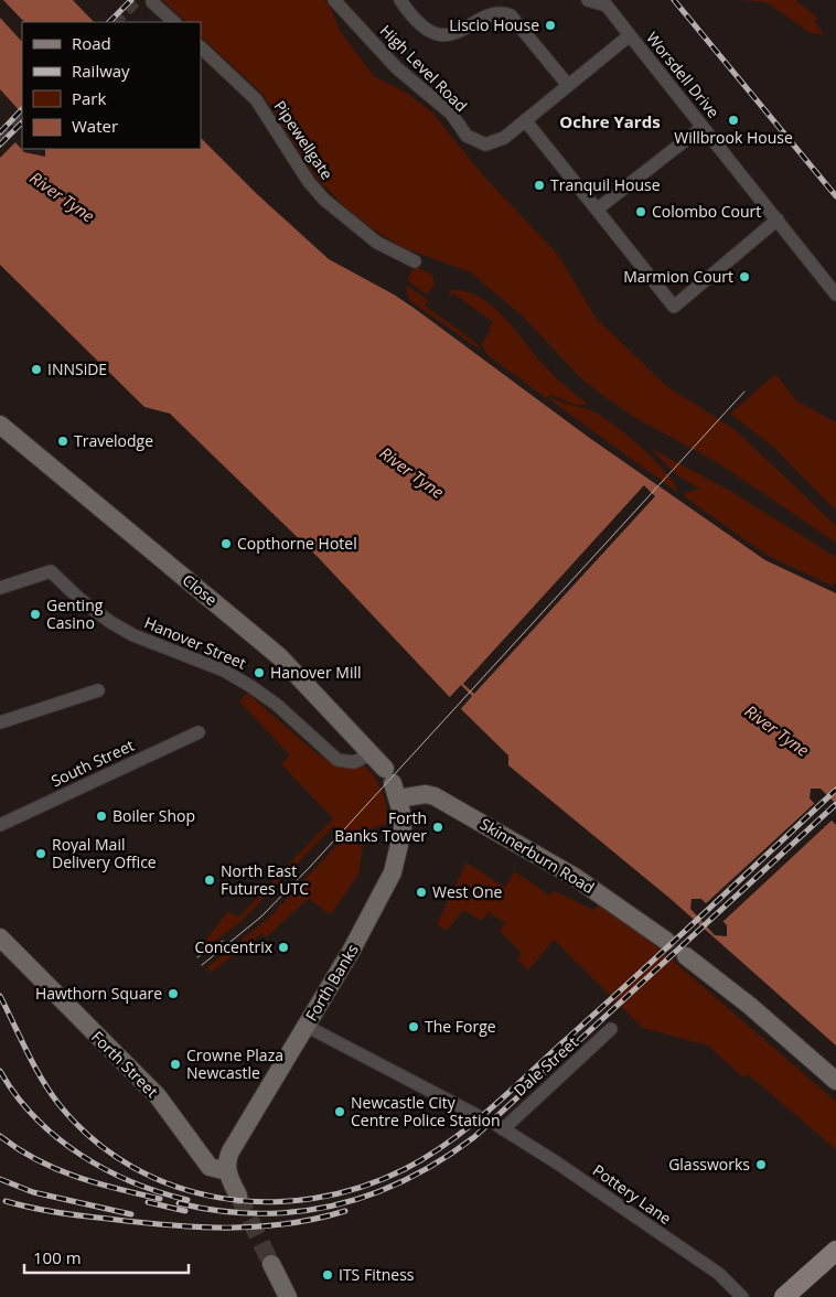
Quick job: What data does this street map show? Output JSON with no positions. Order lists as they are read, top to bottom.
{
  "streets": {
    "main road": [
      "Close",
      "Skinnerburn Road",
      "Forth Banks",
      "Forth Street"
    ],
    "street": [
      "High Level Road",
      "Worsdell Drive",
      "Pipewellgate",
      "Hanover Street",
      "South Street",
      "Dale Street",
      "Pottery Lane"
    ]
  },
  "crossings": [
    ["High Level Road", "Worsdell Drive"],
    ["Close", "Hanover Street"],
    ["Close", "Skinnerburn Road"],
    ["Close", "Forth Banks"],
    ["Skinnerburn Road", "Forth Banks"],
    ["Forth Banks", "Forth Street"],
    ["Dale Street", "Pottery Lane"]
  ],
  "districts": ["Ochre Yards"],
  "water": ["River Tyne"],
  "places": [
    "Liscio House",
    "Willbrook House",
    "Tranquil House",
    "Colombo Court",
    "Marmion Court",
    "INNSiDE",
    "Travelodge",
    "Copthorne Hotel",
    "Genting Casino",
    "Hanover Mill",
    "Boiler Shop",
    "Forth Banks Tower",
    "Royal Mail Delivery Office",
    "North East Futures UTC",
    "West One",
    "Concentrix",
    "Hawthorn Square",
    "The Forge",
    "Crowne Plaza Newcastle",
    "Newcastle City Centre Police Station",
    "Glassworks",
    "ITS Fitness"
  ],
  "legend": [
    "Road",
    "Railway",
    "Park",
    "Water"
  ],
  "scale_bar": "100 m"
}
